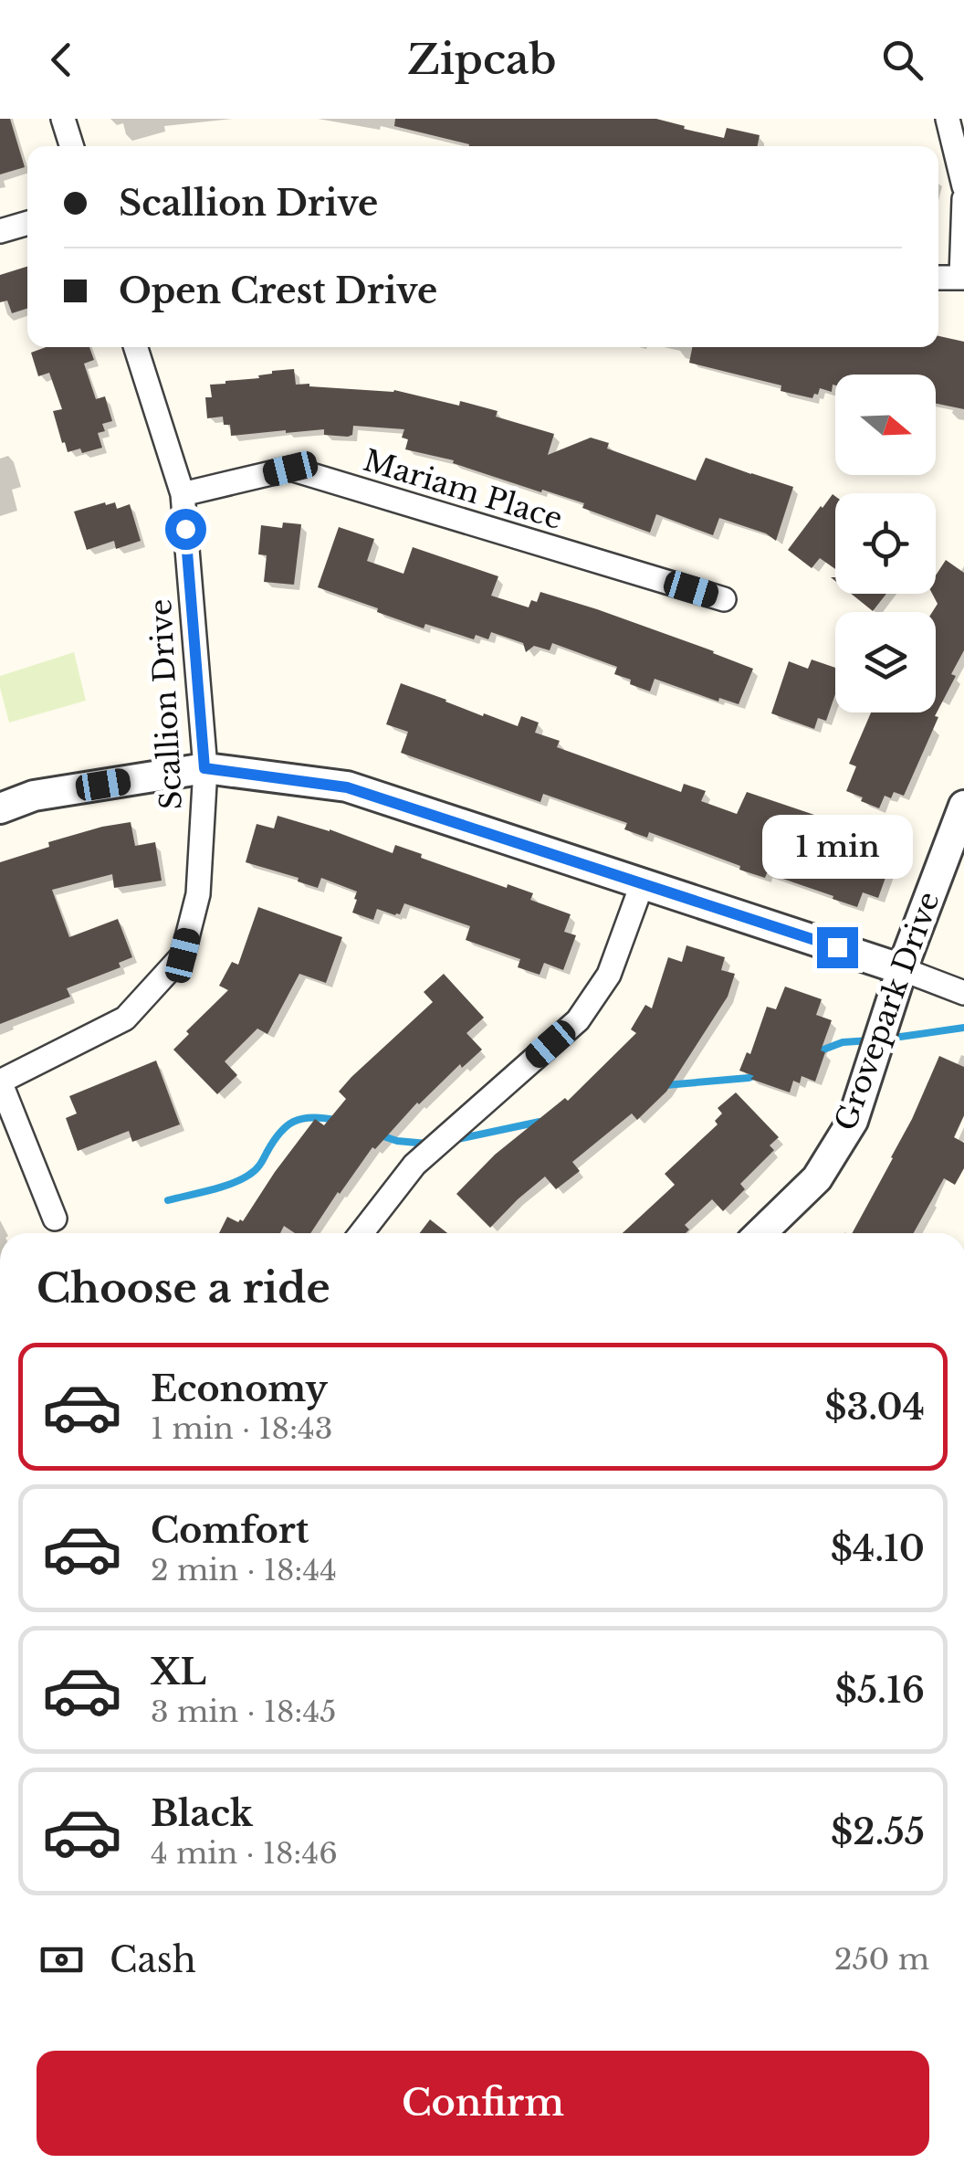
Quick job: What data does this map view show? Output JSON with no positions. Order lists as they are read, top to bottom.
{
  "streets": {
    "street": ["Mariam Place", "Scallion Drive", "Grovepark Drive"]
  },
  "crossings": [
    ["Mariam Place", "Scallion Drive"]
  ],
  "north": "right",
  "page": {
    "header": "Zipcab",
    "banner": ["Scallion Drive", "Open Crest Drive"],
    "bubble": "1 min",
    "heading": "Choose a ride",
    "list": [
      {
        "name": "Economy",
        "note": "1 min · 18:43",
        "value": "$3.04"
      },
      {
        "name": "Comfort",
        "note": "2 min · 18:44",
        "value": "$4.10"
      },
      {
        "name": "XL",
        "note": "3 min · 18:45",
        "value": "$5.16"
      },
      {
        "name": "Black",
        "note": "4 min · 18:46",
        "value": "$2.55"
      }
    ],
    "pay": ["Cash", "250 m"],
    "buttons": "Confirm"
  }
}
